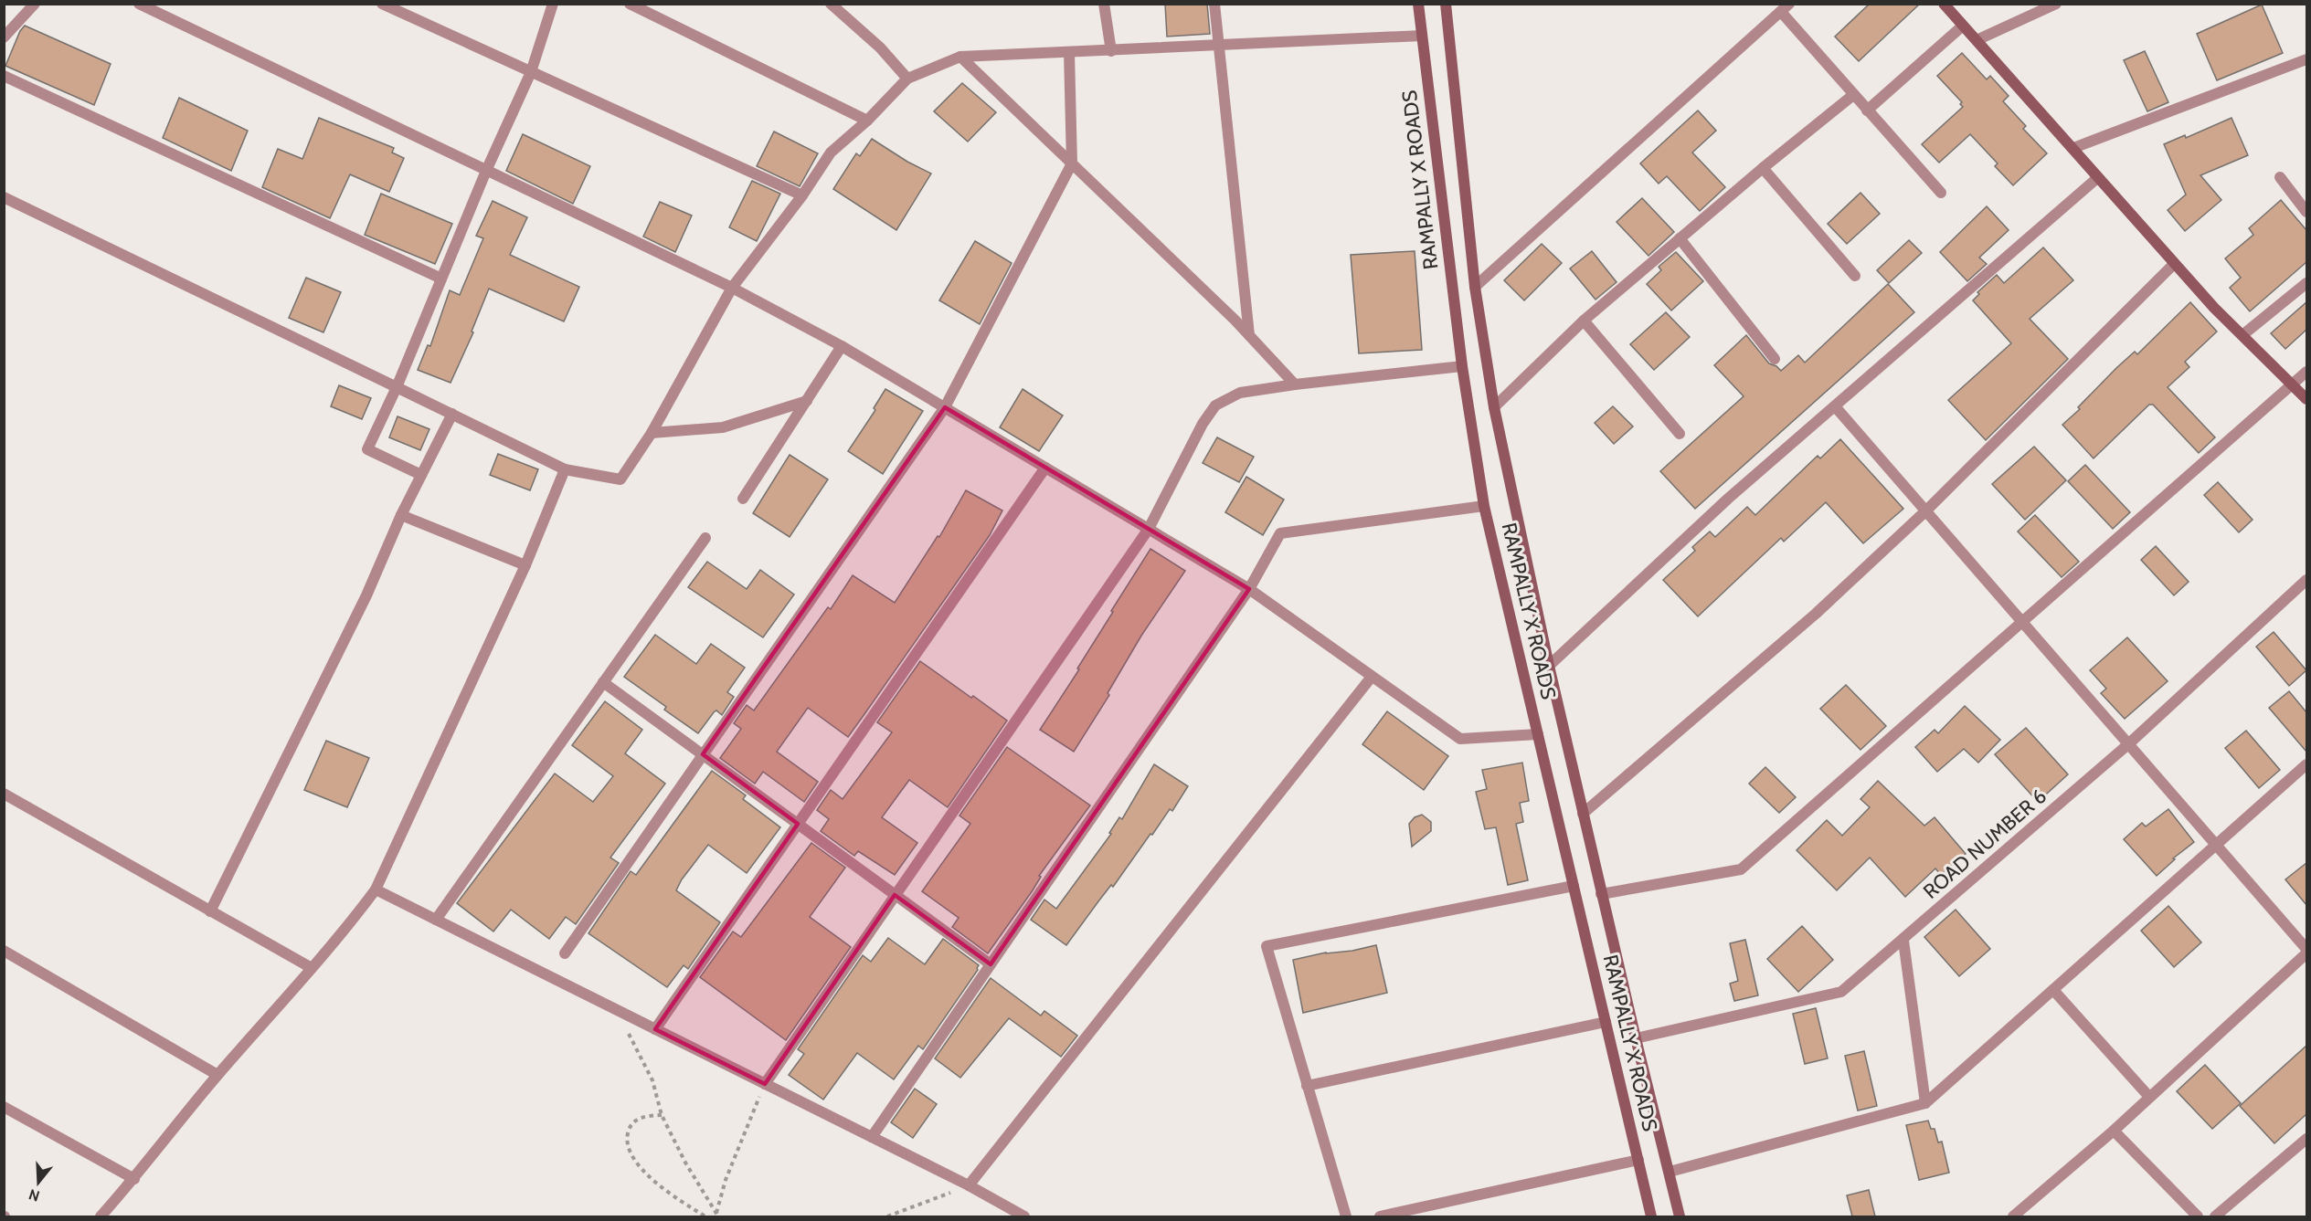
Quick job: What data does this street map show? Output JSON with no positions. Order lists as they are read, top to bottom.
{
  "streets": {
    "main road": ["RAMPALLY X ROADS"],
    "street": ["ROAD NUMBER 6"]
  },
  "north": "bottom"
}
